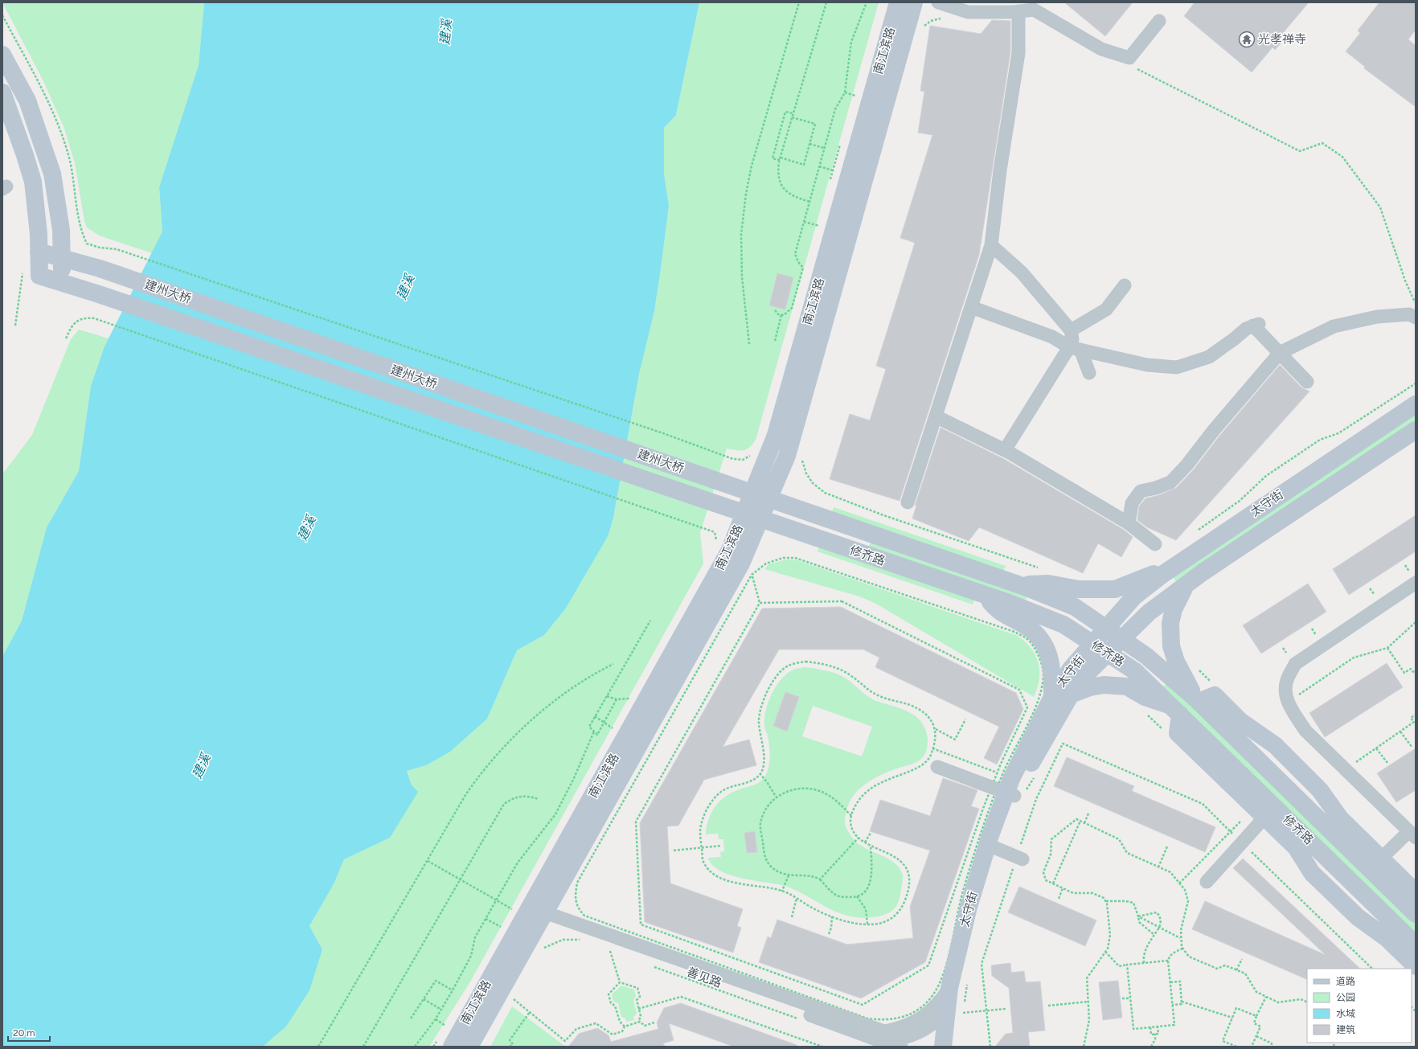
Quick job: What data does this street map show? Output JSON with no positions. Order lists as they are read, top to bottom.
{
  "streets": {
    "main road": [
      "南江滨路",
      "建州大桥",
      "太守街",
      "修齐路"
    ],
    "street": ["善见路"]
  },
  "crossings": [
    ["南江滨路", "修齐路"],
    ["南江滨路", "善见路"],
    ["建州大桥", "修齐路"],
    ["太守街", "修齐路"]
  ],
  "water": ["建溪"],
  "places": {
    "temple": ["光孝禅寺"]
  },
  "legend": [
    "道路",
    "公园",
    "水域",
    "建筑"
  ],
  "scale_bar": "20 m"
}
